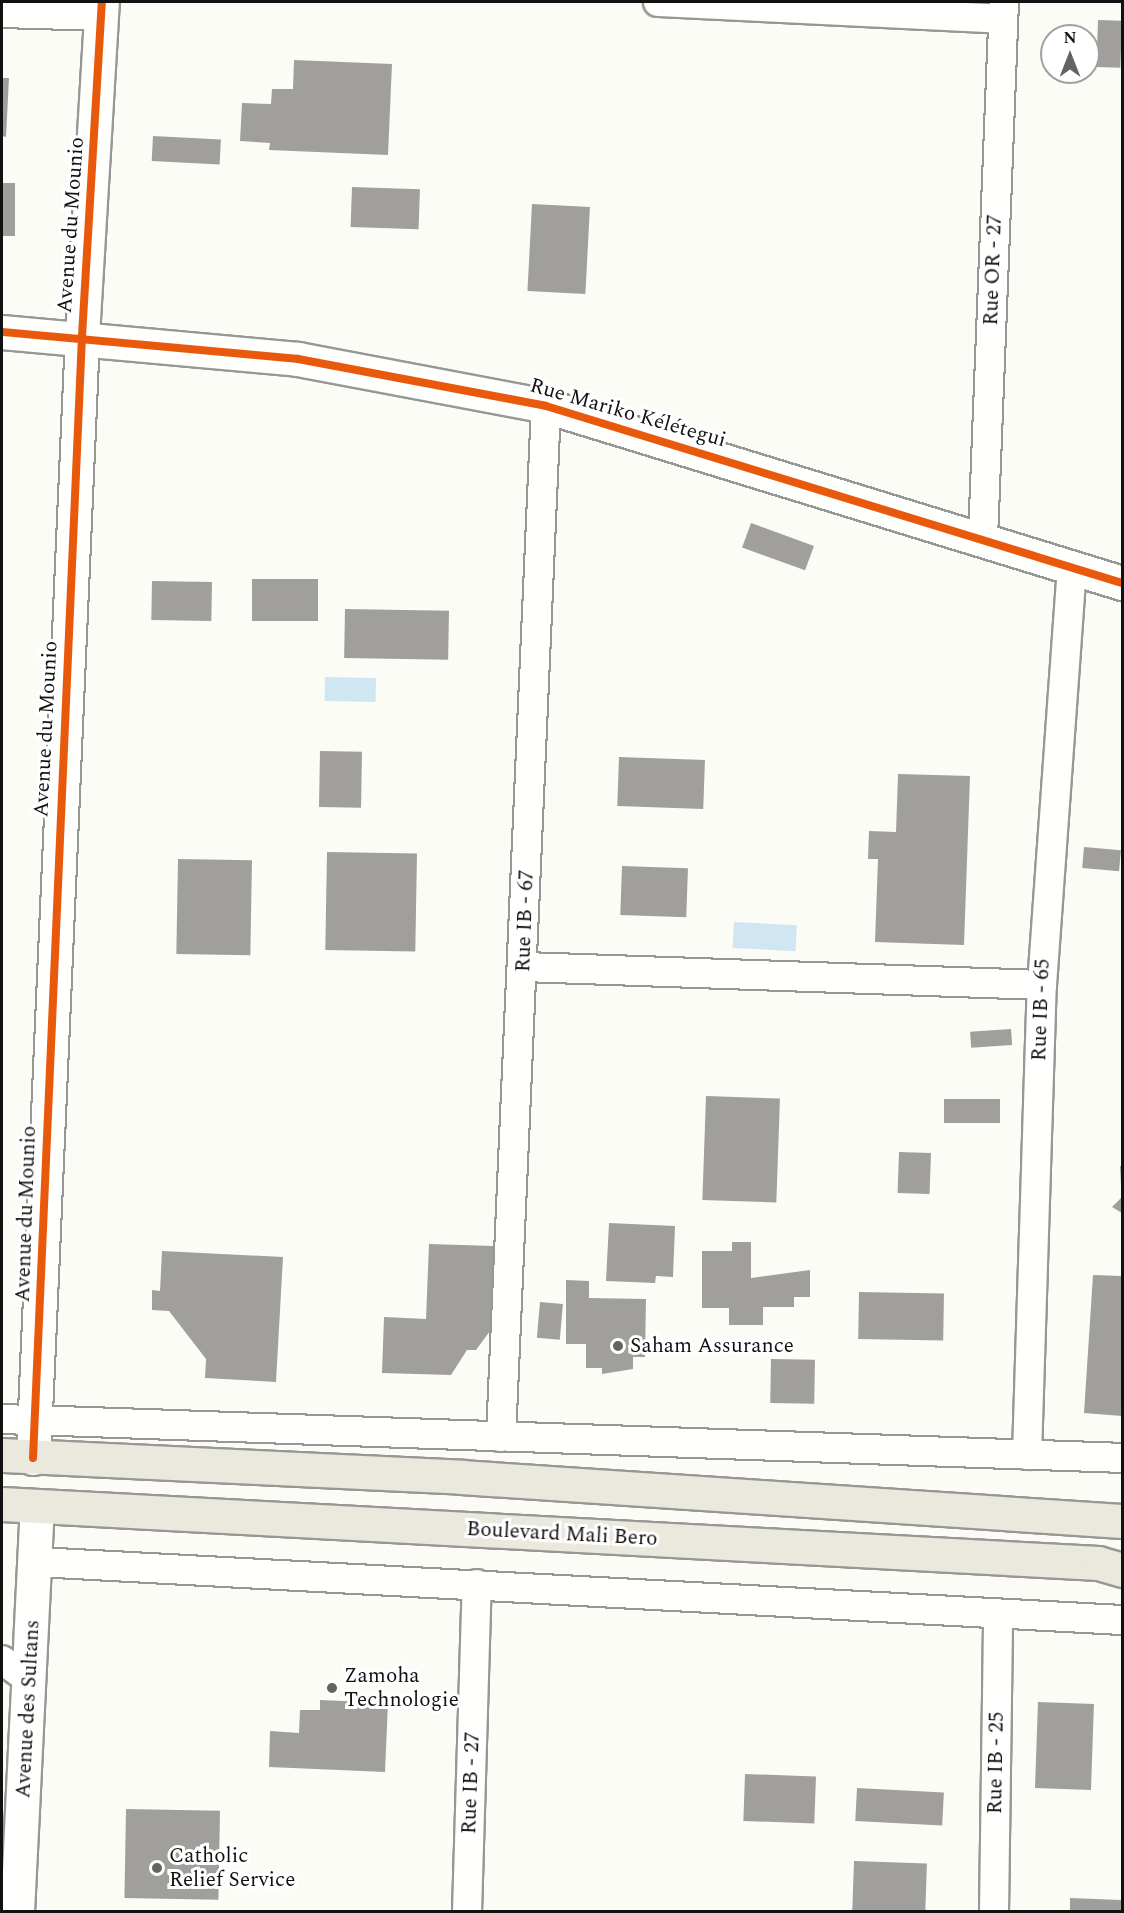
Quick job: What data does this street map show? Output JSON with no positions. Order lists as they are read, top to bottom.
{
  "streets": {
    "main road": ["Boulevard Mali Bero"],
    "street": [
      "Avenue du Mounio",
      "Rue OR - 27",
      "Rue Mariko Kélétegui",
      "Rue IB - 67",
      "Rue IB - 65",
      "Avenue des Sultans",
      "Rue IB - 25",
      "Rue IB - 27"
    ]
  },
  "crossings": [
    ["Avenue du Mounio", "Rue Mariko Kélétegui"],
    ["Rue OR - 27", "Rue Mariko Kélétegui"],
    ["Rue Mariko Kélétegui", "Rue IB - 67"],
    ["Rue Mariko Kélétegui", "Rue IB - 65"],
    ["Boulevard Mali Bero", "Avenue des Sultans"]
  ],
  "places": ["Saham Assurance", "Zamoha Technologie", "Catholic Relief Service"],
  "north": "top"
}
